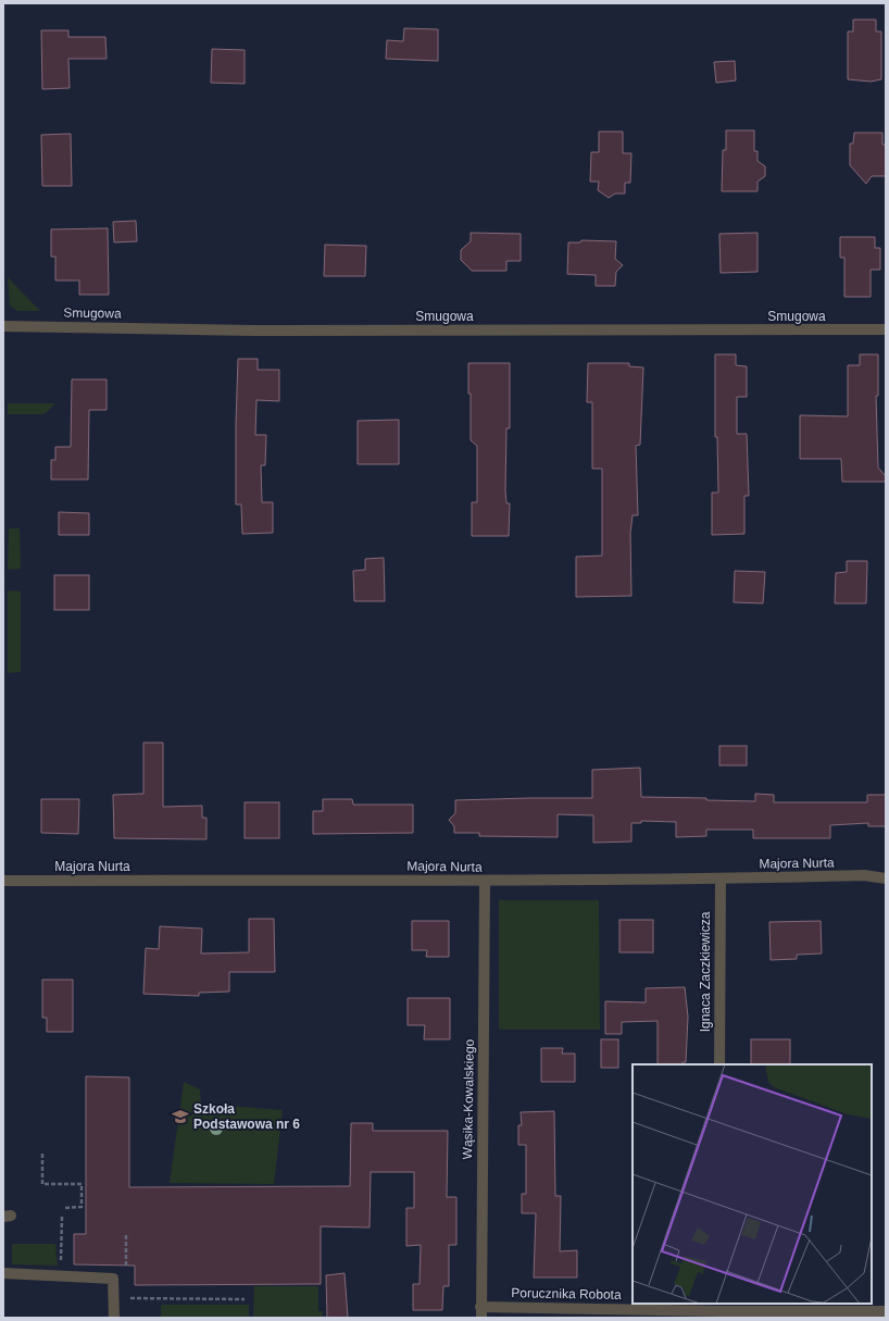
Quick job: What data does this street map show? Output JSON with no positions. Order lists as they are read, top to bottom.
{
  "streets": {
    "street": [
      "Smugowa",
      "Majora Nurta",
      "Ignaca Zaczkiewicza",
      "Wąsika-Kowalskiego",
      "Porucznika Robota"
    ]
  },
  "crossings": [
    ["Majora Nurta", "Ignaca Zaczkiewicza"],
    ["Majora Nurta", "Wąsika-Kowalskiego"],
    ["Wąsika-Kowalskiego", "Porucznika Robota"]
  ],
  "places": {
    "school or university": ["Szkoła Podstawowa nr 6"]
  }
}
